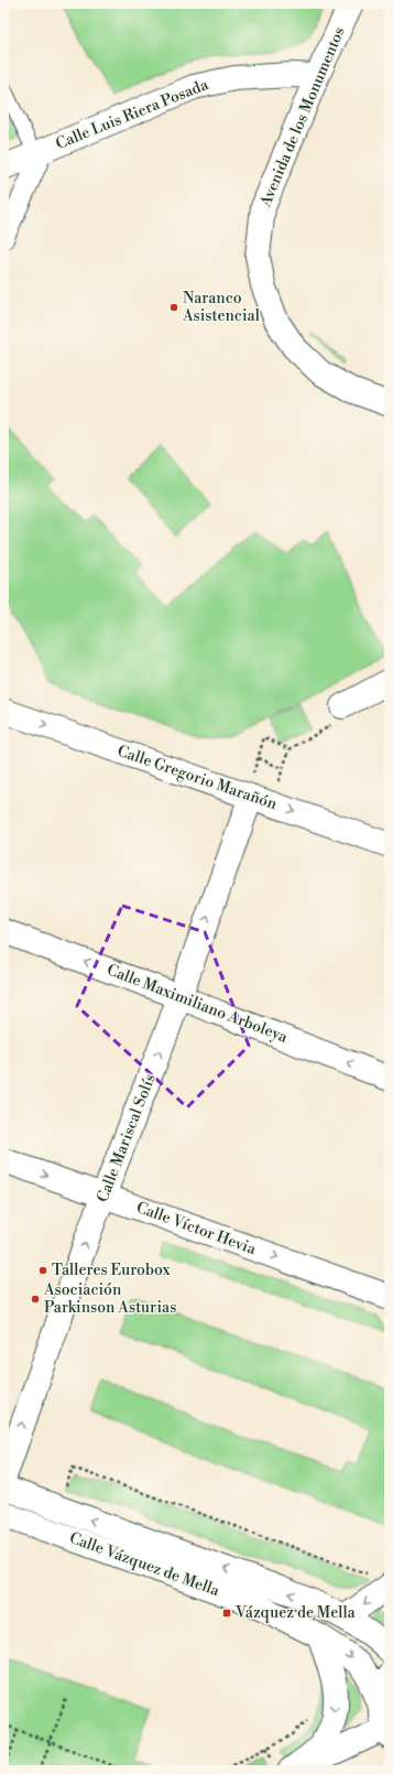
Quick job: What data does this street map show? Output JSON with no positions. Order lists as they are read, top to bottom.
{
  "streets": {
    "street": [
      "Calle Luis Riera Posada",
      "Avenida de los Monumentos",
      "Calle Gregorio Marañón",
      "Calle Maximiliano Arboleya",
      "Calle Mariscal Solís",
      "Calle Víctor Hevia",
      "Calle Vázquez de Mella"
    ]
  },
  "crossings": [
    ["Calle Luis Riera Posada", "Avenida de los Monumentos"],
    ["Calle Gregorio Marañón", "Calle Mariscal Solís"],
    ["Calle Maximiliano Arboleya", "Calle Mariscal Solís"],
    ["Calle Mariscal Solís", "Calle Víctor Hevia"]
  ],
  "one_way": [
    "Calle Gregorio Marañón",
    "Calle Maximiliano Arboleya",
    "Calle Mariscal Solís",
    "Calle Víctor Hevia"
  ],
  "places": {
    "other": ["Naranco Asistencial", "Talleres Eurobox", "Asociación Parkinson Asturias"],
    "transit": ["Vázquez de Mella"]
  }
}
